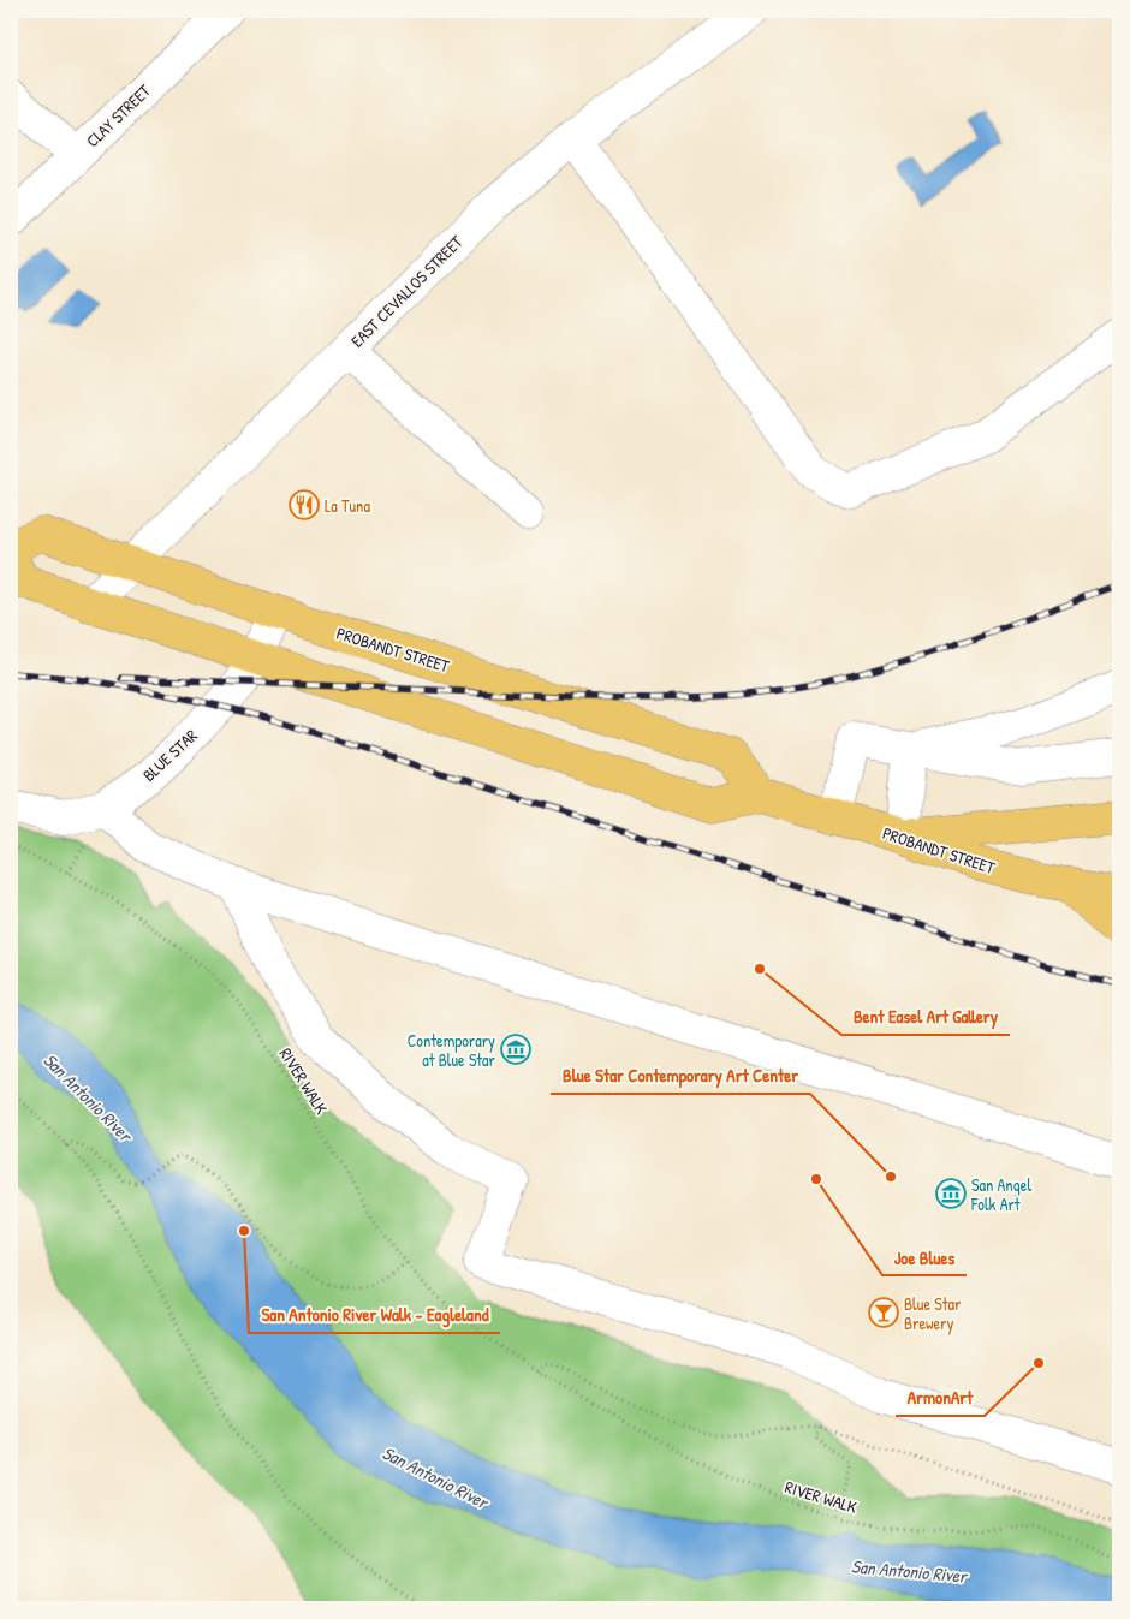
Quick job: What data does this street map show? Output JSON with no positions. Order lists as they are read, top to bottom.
{
  "streets": {
    "main road": ["PROBANDT STREET"],
    "street": ["CLAY STREET", "EAST CEVALLOS STREET", "BLUE STAR"],
    "path": ["RIVER WALK"]
  },
  "crossings": [
    ["EAST CEVALLOS STREET", "PROBANDT STREET"],
    ["PROBANDT STREET", "BLUE STAR"]
  ],
  "water": ["San Antonio River"],
  "places": {
    "restaurant": ["La Tuna"],
    "other": [
      "Bent Easel Art Gallery",
      "Blue Star Contemporary Art Center",
      "Joe Blues",
      "San Antonio River Walk - Eagleland",
      "ArmonArt"
    ],
    "museum": ["Contemporary at Blue Star", "San Angel Folk Art"],
    "bar": ["Blue Star Brewery"]
  }
}
